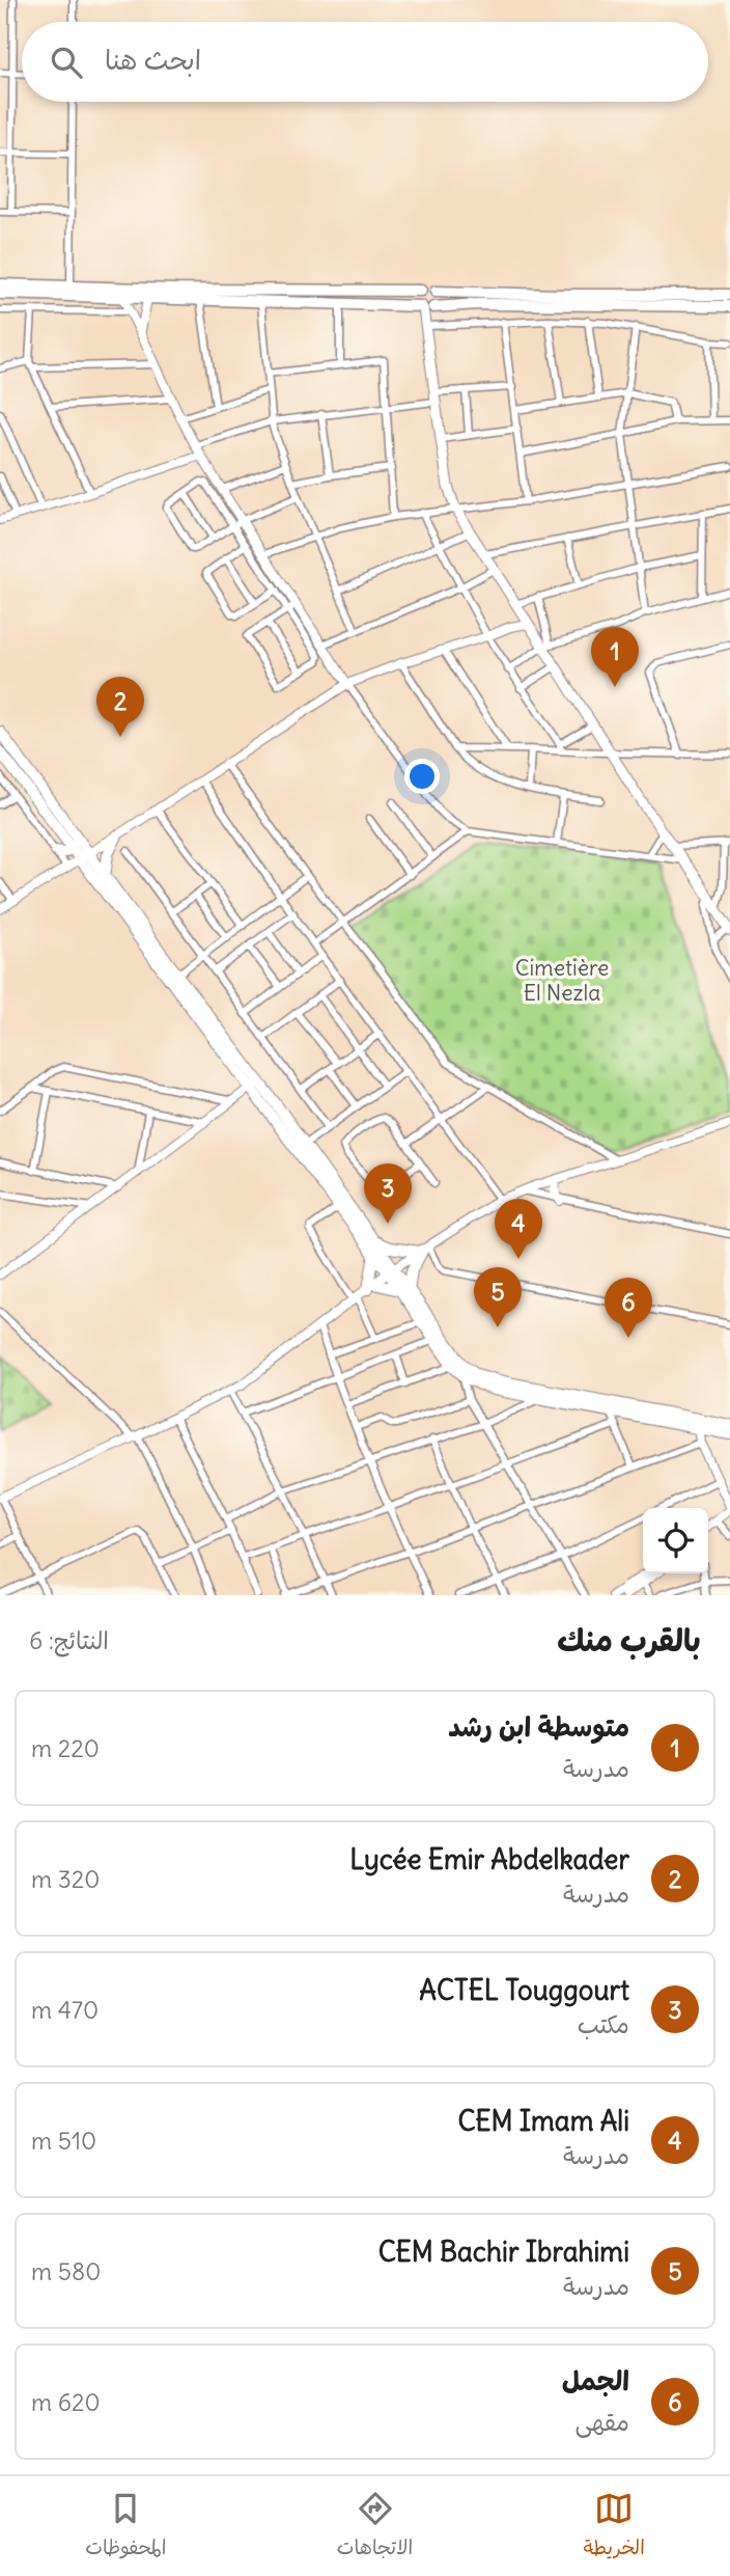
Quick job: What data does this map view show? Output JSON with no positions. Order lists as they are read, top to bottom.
{
  "parks": ["Cimetière El Nezla"],
  "page": {
    "search": "ابحث هنا",
    "pins": [
      "1",
      "2",
      "3",
      "4",
      "5",
      "6"
    ],
    "heading": ["بالقرب منك", "النتائج: 6"],
    "list": [
      {
        "mark": "1",
        "name": "متوسطة ابن رشد",
        "note": "مدرسة",
        "value": "220 m"
      },
      {
        "mark": "2",
        "name": "Lycée Emir Abdelkader",
        "note": "مدرسة",
        "value": "320 m"
      },
      {
        "mark": "3",
        "name": "ACTEL Touggourt",
        "note": "مكتب",
        "value": "470 m"
      },
      {
        "mark": "4",
        "name": "CEM Imam Ali",
        "note": "مدرسة",
        "value": "510 m"
      },
      {
        "mark": "5",
        "name": "CEM Bachir Ibrahimi",
        "note": "مدرسة",
        "value": "580 m"
      },
      {
        "mark": "6",
        "name": "الجمل",
        "note": "مقهى",
        "value": "620 m"
      }
    ],
    "nav": ["الخريطة", "الاتجاهات", "المحفوظات"]
  }
}
